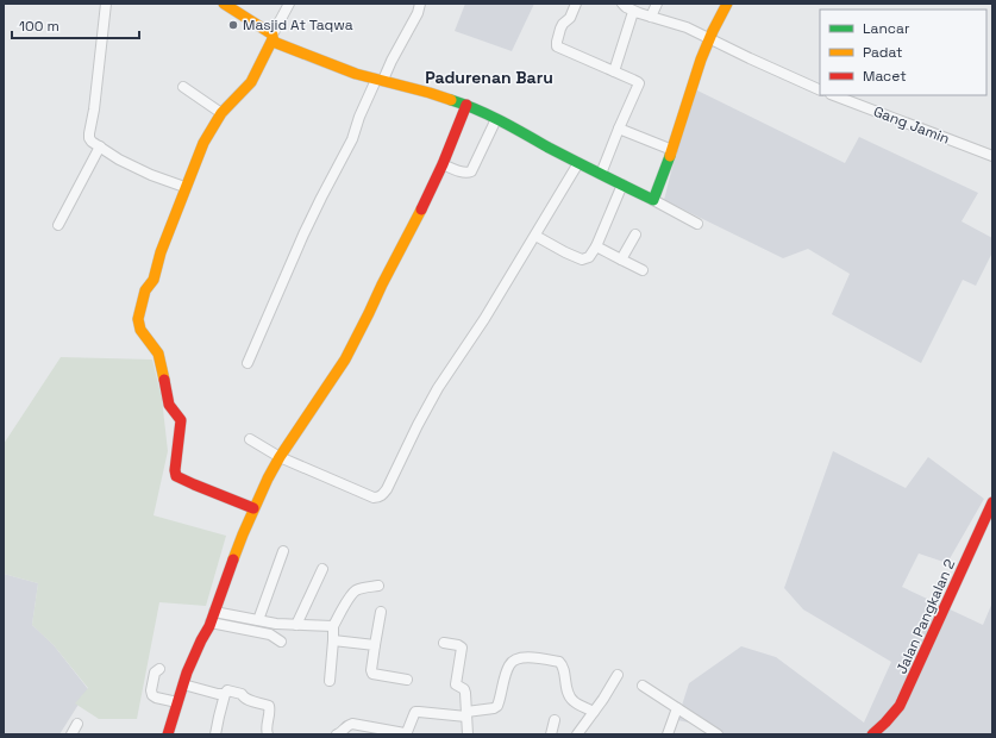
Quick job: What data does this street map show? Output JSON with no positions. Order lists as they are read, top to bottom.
{
  "streets": {
    "street": ["Gang Jamin", "Jalan Pangkalan 2"]
  },
  "districts": ["Padurenan Baru"],
  "places": ["Masjid At Taqwa"],
  "legend": ["Lancar", "Padat", "Macet"],
  "scale_bar": "100 m"
}
